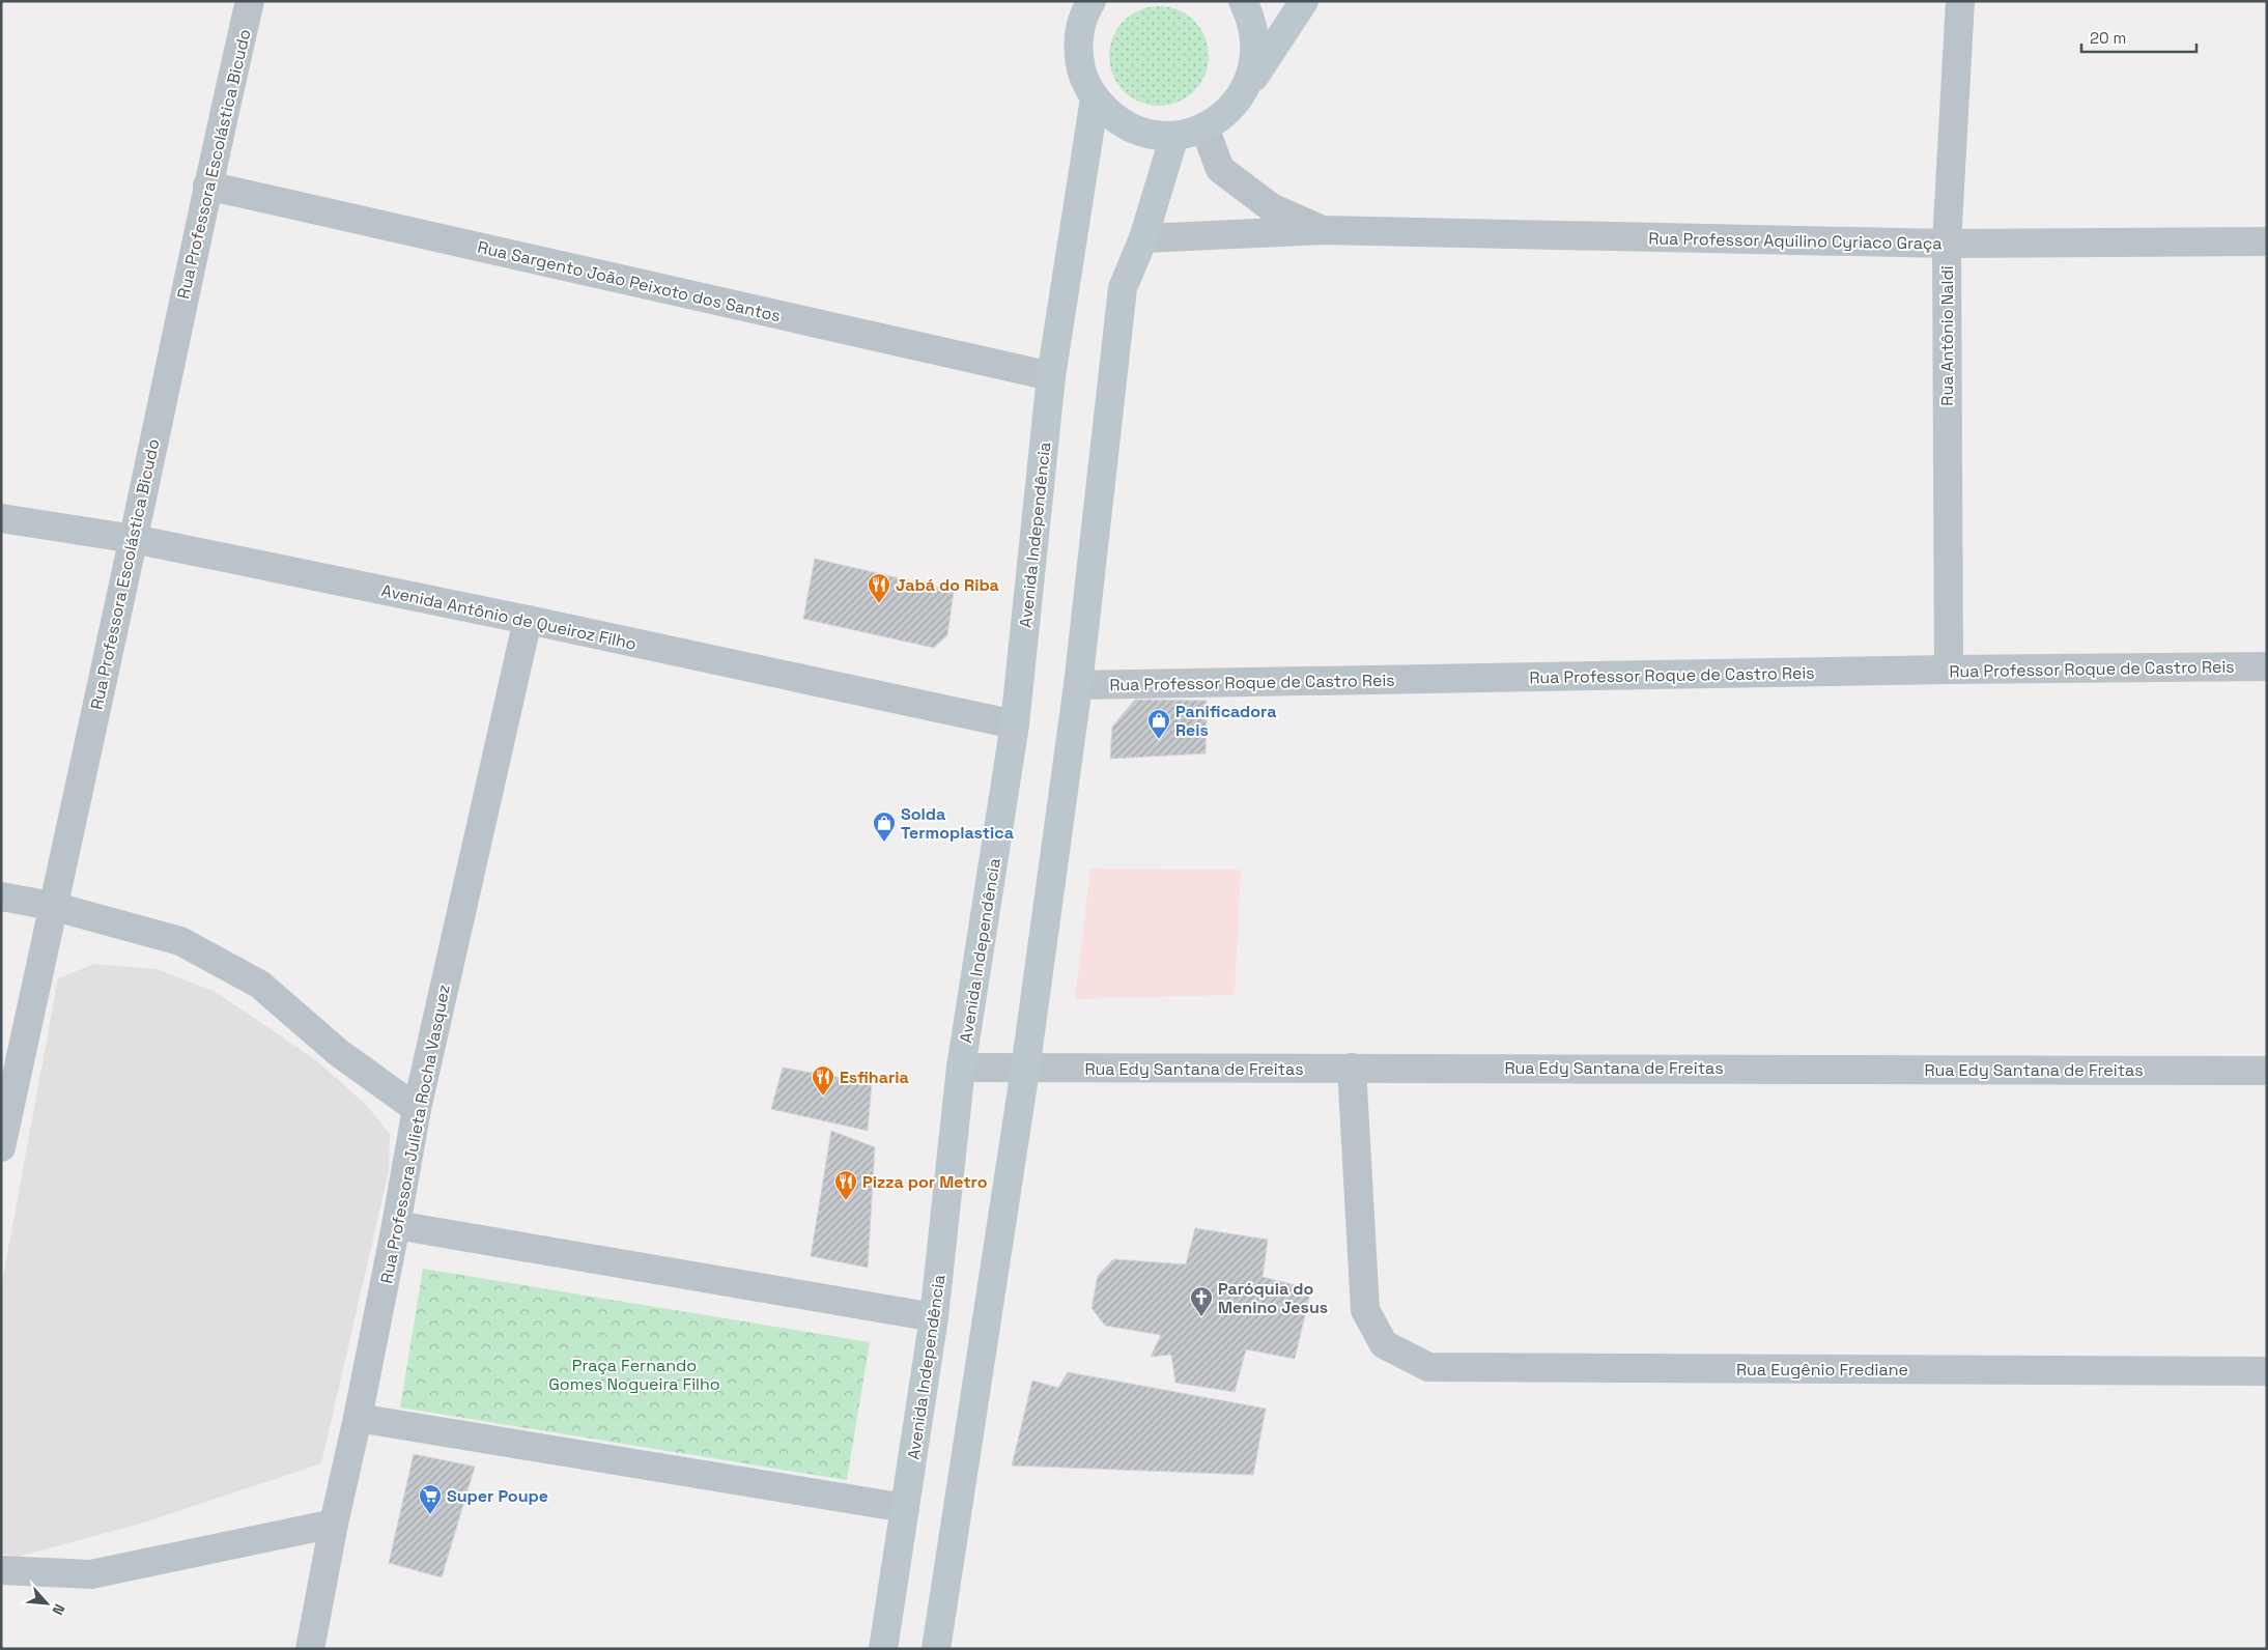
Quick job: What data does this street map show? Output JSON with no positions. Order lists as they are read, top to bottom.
{
  "streets": {
    "main road": ["Avenida Independência"],
    "street": [
      "Rua Professora Escolástica Bicudo",
      "Rua Professor Aquilino Cyriaco Graça",
      "Rua Sargento João Peixoto dos Santos",
      "Rua Antônio Naldi",
      "Avenida Antônio de Queiroz Filho",
      "Rua Professor Roque de Castro Reis",
      "Rua Edy Santana de Freitas",
      "Rua Professora Julieta Rocha Vasquez",
      "Rua Eugênio Frediane"
    ]
  },
  "crossings": [
    ["Rua Professora Escolástica Bicudo", "Rua Sargento João Peixoto dos Santos"],
    ["Rua Professora Escolástica Bicudo", "Avenida Antônio de Queiroz Filho"],
    ["Rua Professor Aquilino Cyriaco Graça", "Rua Antônio Naldi"],
    ["Rua Sargento João Peixoto dos Santos", "Avenida Independência"],
    ["Rua Antônio Naldi", "Rua Professor Roque de Castro Reis"],
    ["Avenida Independência", "Avenida Antônio de Queiroz Filho"],
    ["Avenida Independência", "Rua Edy Santana de Freitas"],
    ["Avenida Antônio de Queiroz Filho", "Rua Professora Julieta Rocha Vasquez"],
    ["Rua Edy Santana de Freitas", "Rua Eugênio Frediane"]
  ],
  "parks": ["Praça Fernando Gomes Nogueira Filho"],
  "places": {
    "restaurant": ["Jabá do Riba", "Esfiharia", "Pizza por Metro"],
    "shop": ["Panificadora Reis", "Solda Termoplastica"],
    "church": ["Paróquia do Menino Jesus"],
    "supermarket": ["Super Poupe"]
  },
  "scale_bar": "20 m",
  "north": "bottom right"
}
